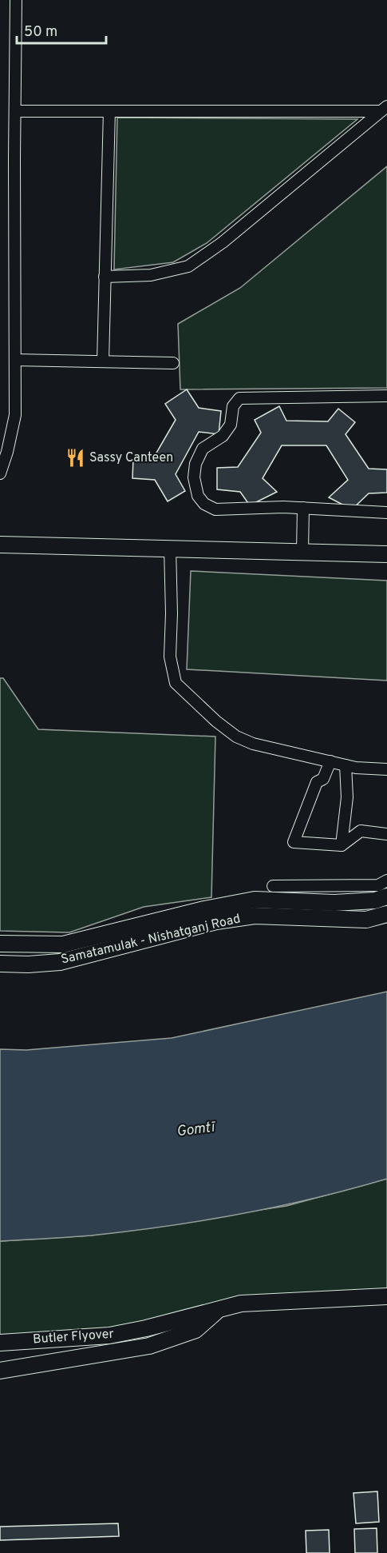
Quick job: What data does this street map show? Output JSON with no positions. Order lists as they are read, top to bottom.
{
  "streets": {
    "street": ["Samatamulak - Nishatganj Road", "Butler Flyover"]
  },
  "water": ["Gomtī"],
  "places": {
    "restaurant": ["Sassy Canteen"]
  },
  "scale_bar": "50 m"
}
